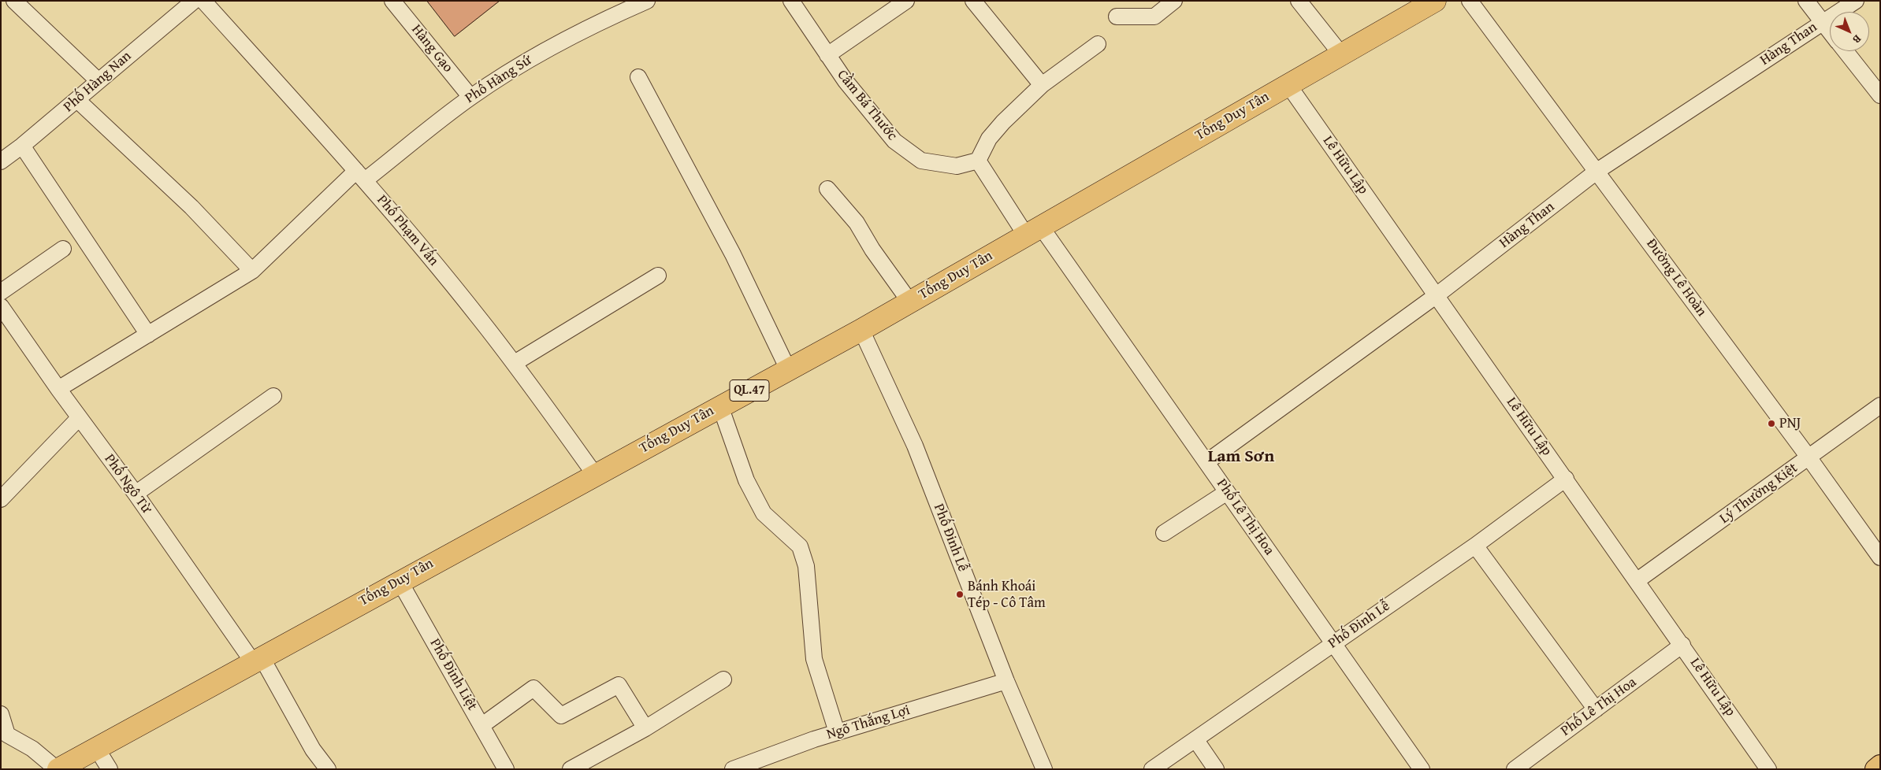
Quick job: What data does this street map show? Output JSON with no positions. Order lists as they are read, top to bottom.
{
  "streets": {
    "highway": ["Tống Duy Tân", "QL.47"],
    "street": [
      "Hàng Than",
      "Hàng Gạo",
      "Phố Hàng Sứ",
      "Phố Hàng Nan",
      "Cầm Bá Thước",
      "Lê Hữu Lập",
      "Phố Phạm Vấn",
      "Đường Lê Hoàn",
      "Phố Ngô Từ",
      "Lý Thường Kiệt",
      "Phố Lê Thị Hoa",
      "Phố Đinh Lễ",
      "Phố Đinh Liệt",
      "Ngõ Thắng Lợi"
    ]
  },
  "crossings": [
    ["Hàng Than", "Lê Hữu Lập"],
    ["Hàng Than", "Đường Lê Hoàn"],
    ["Hàng Than", "Phố Lê Thị Hoa"],
    ["Hàng Gạo", "Phố Hàng Sứ"],
    ["Phố Hàng Sứ", "Phố Phạm Vấn"],
    ["Phố Hàng Sứ", "Phố Ngô Từ"],
    ["Tống Duy Tân", "Lê Hữu Lập"],
    ["Tống Duy Tân", "Phố Phạm Vấn"],
    ["Tống Duy Tân", "Phố Ngô Từ"],
    ["Tống Duy Tân", "Phố Lê Thị Hoa"],
    ["Tống Duy Tân", "Phố Đinh Lễ"],
    ["Tống Duy Tân", "Phố Đinh Liệt"],
    ["Lê Hữu Lập", "Lý Thường Kiệt"],
    ["Lê Hữu Lập", "Phố Lê Thị Hoa"],
    ["Lê Hữu Lập", "Phố Đinh Lễ"],
    ["Đường Lê Hoàn", "Lý Thường Kiệt"],
    ["Phố Lê Thị Hoa", "Phố Đinh Lễ"],
    ["Phố Đinh Lễ", "Ngõ Thắng Lợi"]
  ],
  "districts": ["Lam Sơn"],
  "places": ["PNJ", "Bánh Khoái Tép - Cô Tâm"],
  "north": "bottom right"
}
